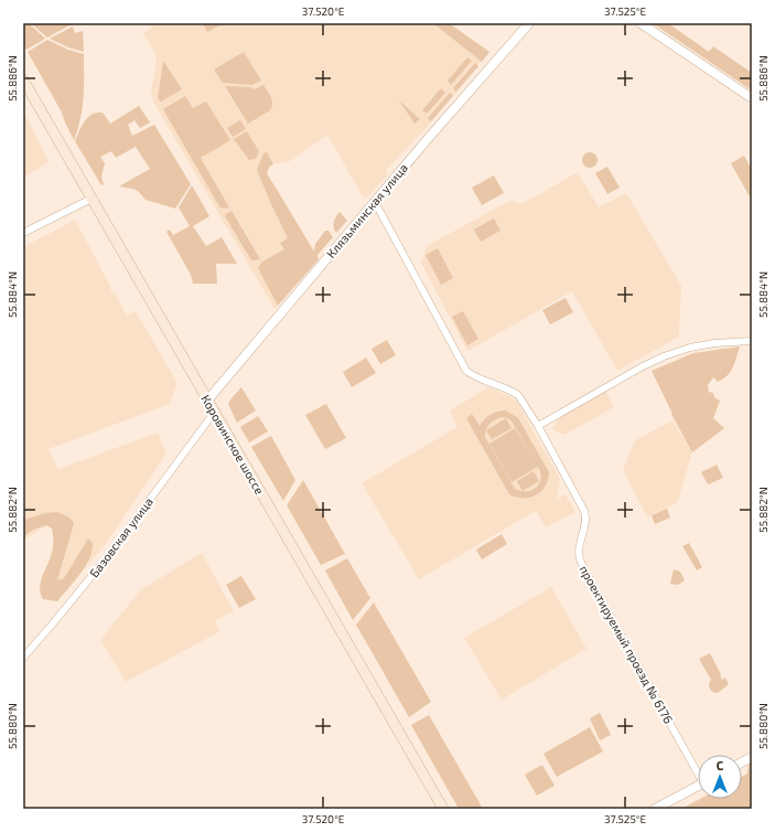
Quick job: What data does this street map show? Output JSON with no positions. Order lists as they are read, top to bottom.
{
  "streets": {
    "main road": ["Коровинское шоссе"],
    "street": ["Клязьминская улица", "Базовская улица", "проектируемый проезд № 6176"]
  },
  "crossings": [
    ["Клязьминская улица", "Коровинское шоссе"],
    ["Клязьминская улица", "проектируемый проезд № 6176"],
    ["Коровинское шоссе", "Базовская улица"]
  ],
  "north": "top",
  "coordinates": [
    "37.520°E",
    "37.525°E",
    "55.886°N",
    "55.884°N",
    "55.882°N",
    "55.880°N"
  ]
}
